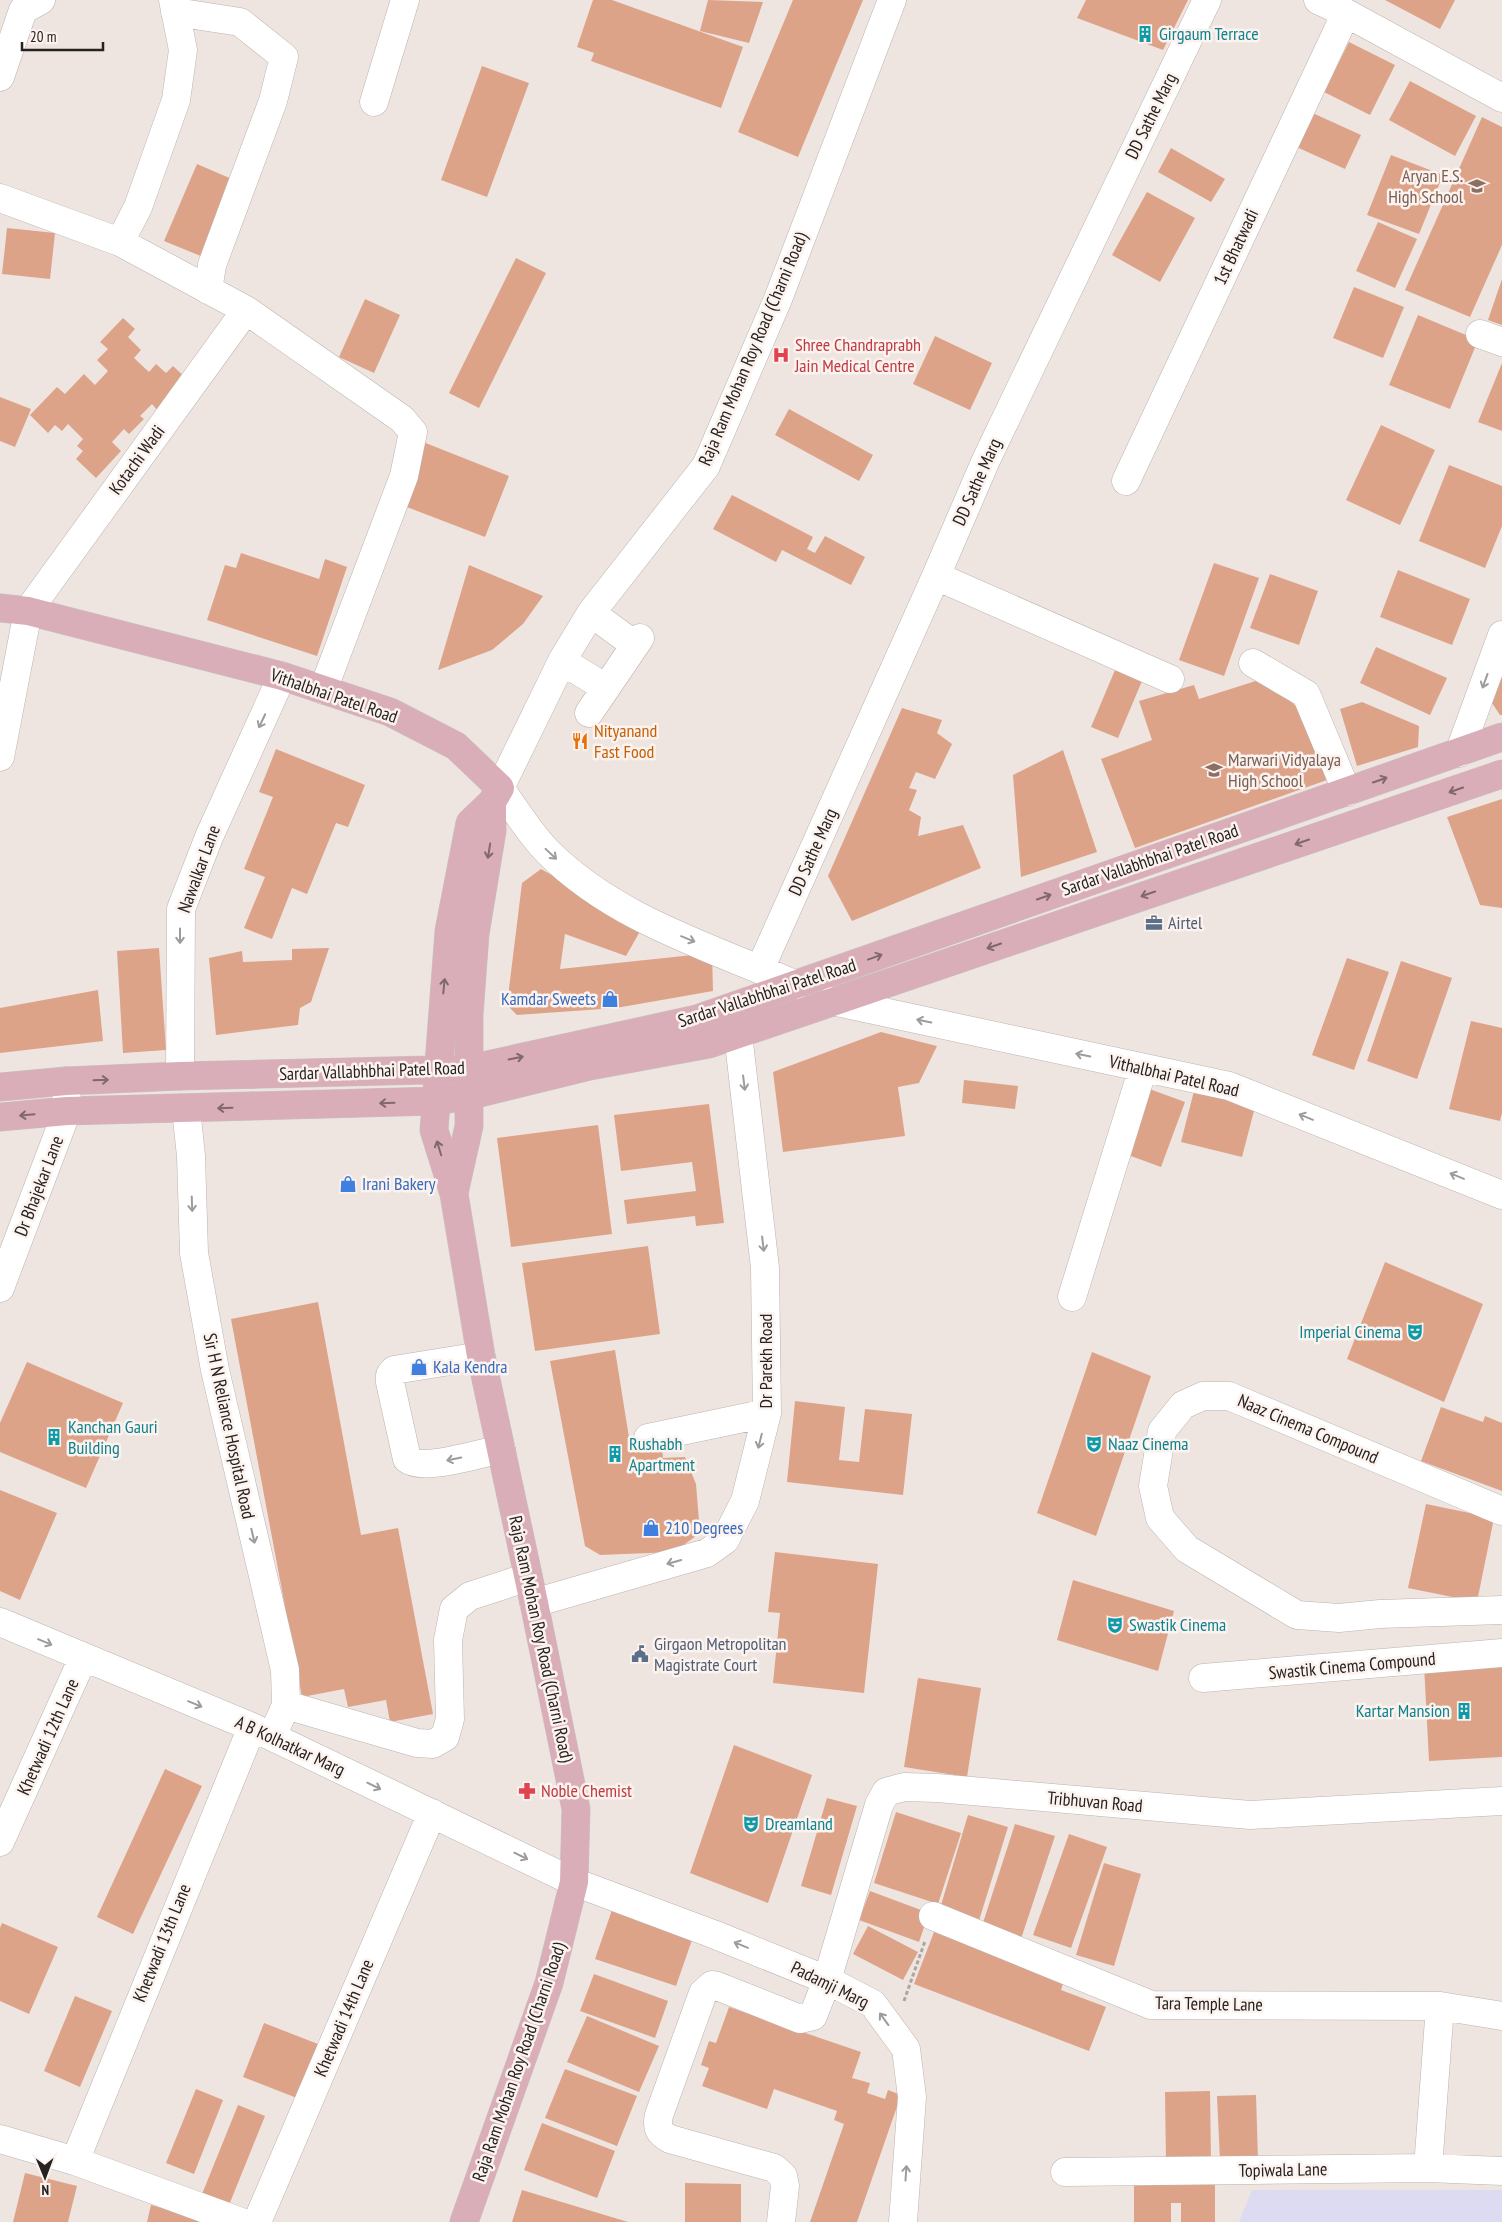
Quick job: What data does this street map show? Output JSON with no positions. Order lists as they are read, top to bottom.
{
  "streets": {
    "main road": ["Raja Ram Mohan Roy Road (Charni Road)", "Vithalbhai Patel Road", "Sardar Vallabhbhai Patel Road"],
    "street": [
      "DD Sathe Marg",
      "1st Bhatwadi",
      "Kotachi Wadi",
      "Nawalkar Lane",
      "Dr Bhajekar Lane",
      "Dr Parekh Road",
      "Sir H N Reliance Hospital Road",
      "Naaz Cinema Compound",
      "Swastik Cinema Compound",
      "Khetwadi 12th Lane",
      "A B Kolhatkar Marg",
      "Tribhuvan Road",
      "Khetwadi 13th Lane",
      "Padamji Marg",
      "Tara Temple Lane",
      "Khetwadi 14th Lane",
      "Topiwala Lane"
    ]
  },
  "crossings": [
    ["DD Sathe Marg", "Vithalbhai Patel Road"],
    ["Raja Ram Mohan Roy Road (Charni Road)", "Vithalbhai Patel Road"],
    ["Raja Ram Mohan Roy Road (Charni Road)", "Sardar Vallabhbhai Patel Road"],
    ["Raja Ram Mohan Roy Road (Charni Road)", "Dr Parekh Road"],
    ["Raja Ram Mohan Roy Road (Charni Road)", "A B Kolhatkar Marg"],
    ["Raja Ram Mohan Roy Road (Charni Road)", "Padamji Marg"],
    ["Kotachi Wadi", "Vithalbhai Patel Road"],
    ["Vithalbhai Patel Road", "Sardar Vallabhbhai Patel Road"],
    ["Vithalbhai Patel Road", "Nawalkar Lane"],
    ["Sardar Vallabhbhai Patel Road", "Nawalkar Lane"],
    ["Sardar Vallabhbhai Patel Road", "Dr Bhajekar Lane"],
    ["Sardar Vallabhbhai Patel Road", "Dr Parekh Road"],
    ["Sardar Vallabhbhai Patel Road", "Sir H N Reliance Hospital Road"],
    ["Sir H N Reliance Hospital Road", "A B Kolhatkar Marg"],
    ["Sir H N Reliance Hospital Road", "Khetwadi 13th Lane"],
    ["Khetwadi 12th Lane", "A B Kolhatkar Marg"],
    ["A B Kolhatkar Marg", "Khetwadi 13th Lane"],
    ["A B Kolhatkar Marg", "Padamji Marg"],
    ["A B Kolhatkar Marg", "Khetwadi 14th Lane"],
    ["Tribhuvan Road", "Padamji Marg"]
  ],
  "one_way": [
    "Nawalkar Lane",
    "Dr Parekh Road",
    "Sir H N Reliance Hospital Road",
    "A B Kolhatkar Marg",
    "Padamji Marg"
  ],
  "places": {
    "building": [
      "Girgaum Terrace",
      "Kanchan Gauri Building",
      "Rushabh Apartment",
      "Kartar Mansion"
    ],
    "school or university": ["Aryan E.S. High School", "Marwari Vidyalaya High School"],
    "hospital": ["Shree Chandraprabh Jain Medical Centre"],
    "restaurant": ["Nityanand Fast Food"],
    "office": ["Airtel"],
    "shop": [
      "Kamdar Sweets",
      "Irani Bakery",
      "Kala Kendra",
      "210 Degrees"
    ],
    "theatre": [
      "Imperial Cinema",
      "Naaz Cinema",
      "Swastik Cinema",
      "Dreamland"
    ],
    "public building": ["Girgaon Metropolitan Magistrate Court"],
    "pharmacy": ["Noble Chemist"]
  },
  "scale_bar": "20 m",
  "north": "bottom"
}
